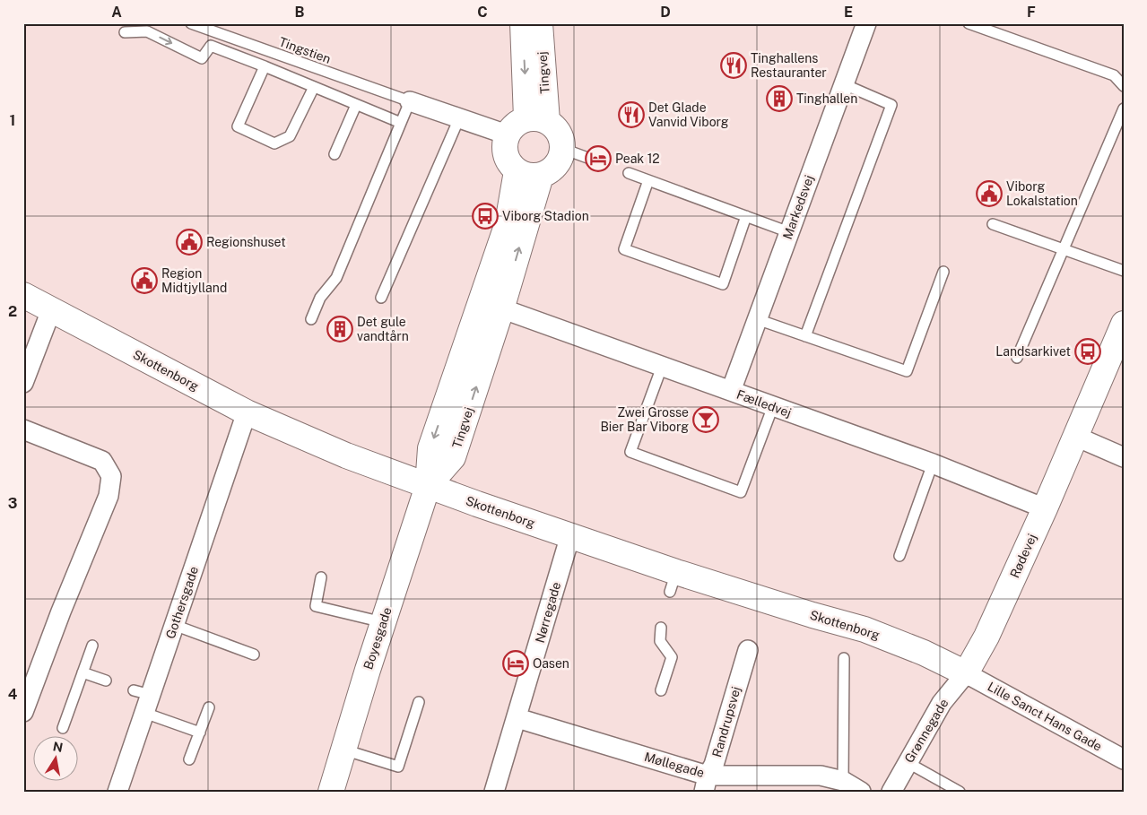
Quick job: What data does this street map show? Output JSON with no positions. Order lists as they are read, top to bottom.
{
  "streets": {
    "street": [
      "Tingvej",
      "Markedsvej",
      "Skottenborg",
      "Fælledvej",
      "Rødevej",
      "Gothersgade",
      "Nørregade",
      "Boyesgade",
      "Lille Sanct Hans Gade",
      "Randrupsvej",
      "Grønnegade",
      "Møllegade"
    ],
    "lane": ["Tingstien"]
  },
  "crossings": [
    ["Tingvej", "Skottenborg"],
    ["Tingvej", "Fælledvej"],
    ["Tingvej", "Boyesgade"],
    ["Markedsvej", "Fælledvej"],
    ["Skottenborg", "Rødevej"],
    ["Skottenborg", "Gothersgade"],
    ["Skottenborg", "Nørregade"],
    ["Skottenborg", "Boyesgade"],
    ["Skottenborg", "Lille Sanct Hans Gade"],
    ["Skottenborg", "Grønnegade"],
    ["Fælledvej", "Rødevej"],
    ["Rødevej", "Lille Sanct Hans Gade"],
    ["Rødevej", "Grønnegade"],
    ["Nørregade", "Møllegade"],
    ["Lille Sanct Hans Gade", "Grønnegade"],
    ["Randrupsvej", "Møllegade"]
  ],
  "places": {
    "restaurant": ["Tinghallens Restauranter", "Det Glade Vanvid Viborg"],
    "building": ["Tinghallen", "Det gule vandtårn"],
    "hotel": ["Peak 12", "Oasen"],
    "public building": ["Viborg Lokalstation", "Regionshuset", "Region Midtjylland"],
    "bus stop": ["Viborg Stadion", "Landsarkivet"],
    "bar": ["Zwei Grosse Bier Bar Viborg"]
  },
  "north": "top",
  "grid": {
    "columns": [
      "A",
      "B",
      "C",
      "D",
      "E",
      "F"
    ],
    "rows": [
      "1",
      "2",
      "3",
      "4"
    ]
  }
}
